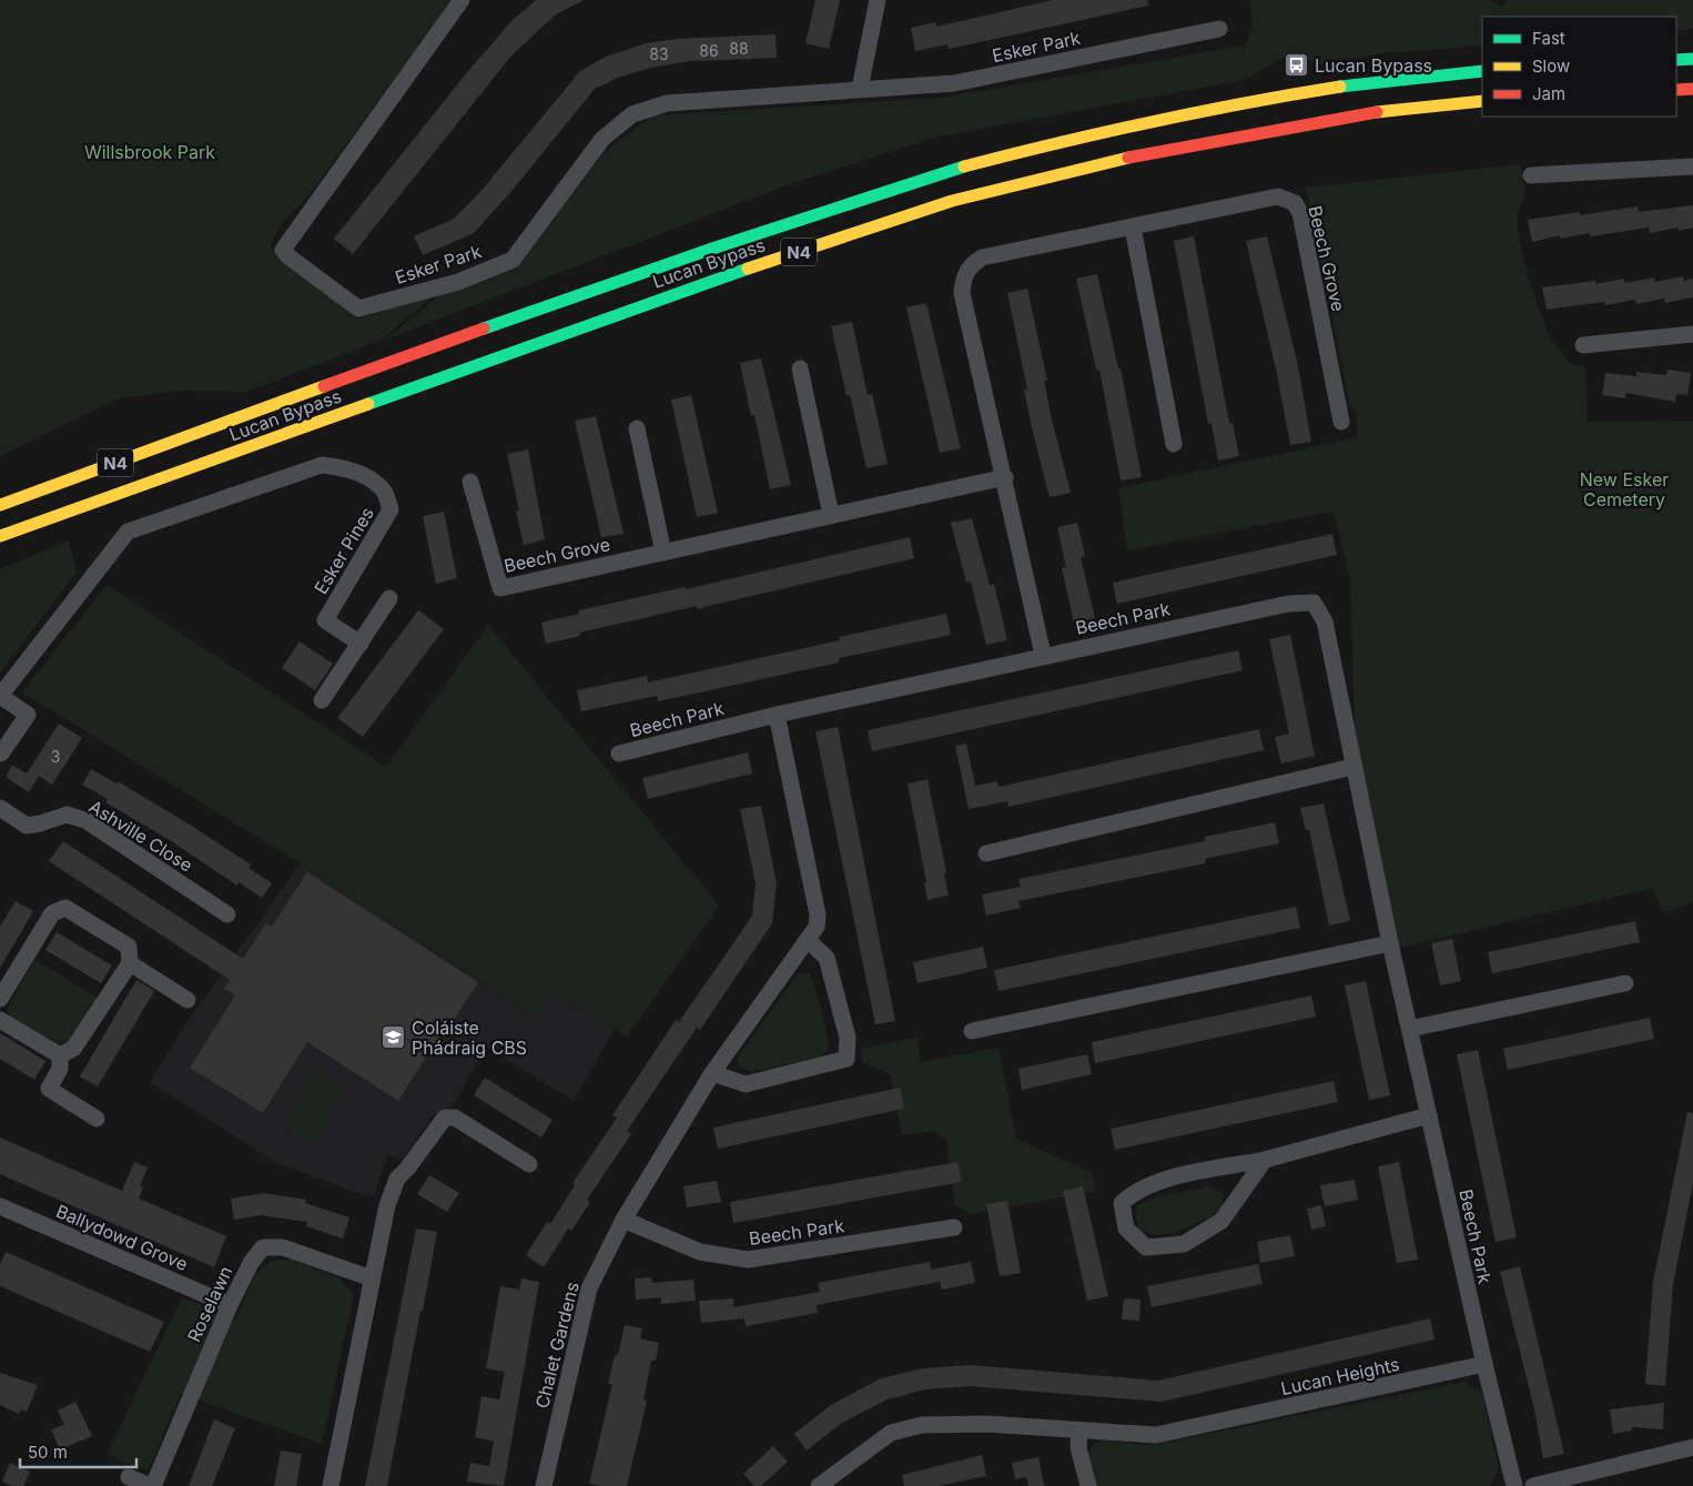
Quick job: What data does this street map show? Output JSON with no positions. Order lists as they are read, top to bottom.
{
  "streets": {
    "highway": ["N4", "Lucan Bypass"],
    "street": [
      "Esker Park",
      "Beech Grove",
      "Esker Pines",
      "Beech Park",
      "Ashville Close",
      "Ballydowd Grove",
      "Roselawn",
      "Chalet Gardens",
      "Lucan Heights"
    ]
  },
  "crossings": [
    ["Beech Grove", "Beech Park"],
    ["Beech Park", "Chalet Gardens"],
    ["Beech Park", "Lucan Heights"],
    ["Ballydowd Grove", "Roselawn"]
  ],
  "parks": ["Willsbrook Park", "New Esker Cemetery"],
  "places": {
    "bus stop": ["Lucan Bypass"],
    "school or university": ["Coláiste Phádraig CBS"]
  },
  "house_numbers": [
    "88",
    "86",
    "83",
    "3"
  ],
  "legend": ["Fast", "Slow", "Jam"],
  "scale_bar": "50 m"
}
